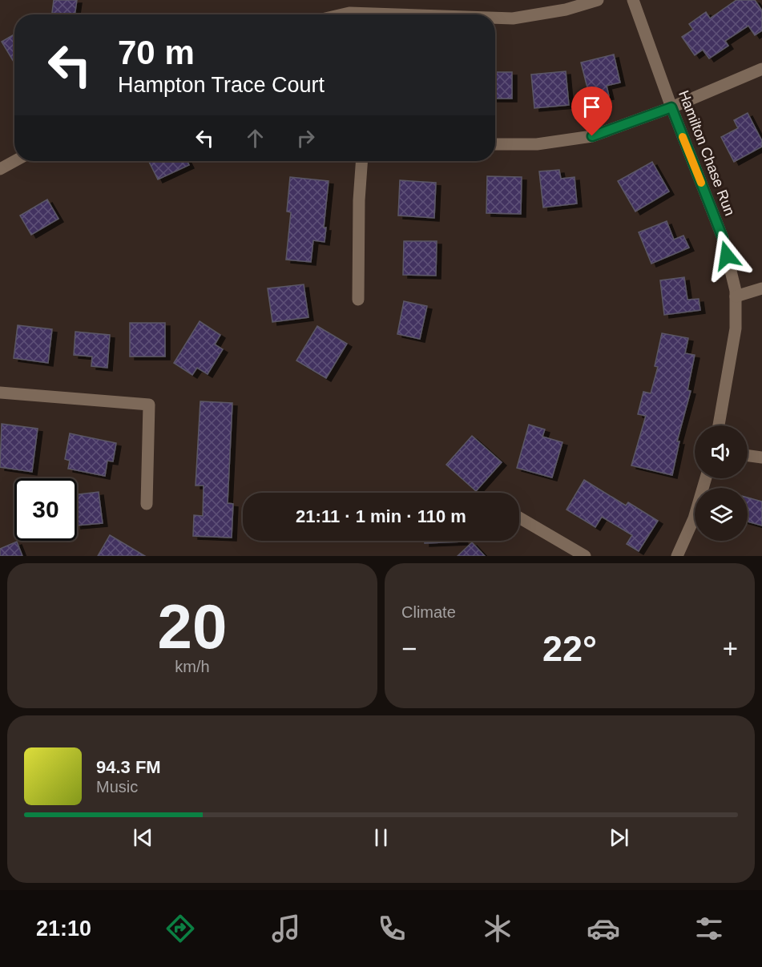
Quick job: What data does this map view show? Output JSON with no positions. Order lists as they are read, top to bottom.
{
  "streets": {
    "street": ["Hamilton Chase Run"]
  },
  "page": {
    "turn": ["70 m", "Hampton Trace Court"],
    "limit": "30",
    "trip": "21:11 · 1 min · 110 m",
    "tile": [
      ["20", "km/h"],
      "Climate"
    ],
    "heat": ["−", "22°", "+"],
    "song": ["94.3 FM", "Music"],
    "tabs": "21:10"
  }
}
